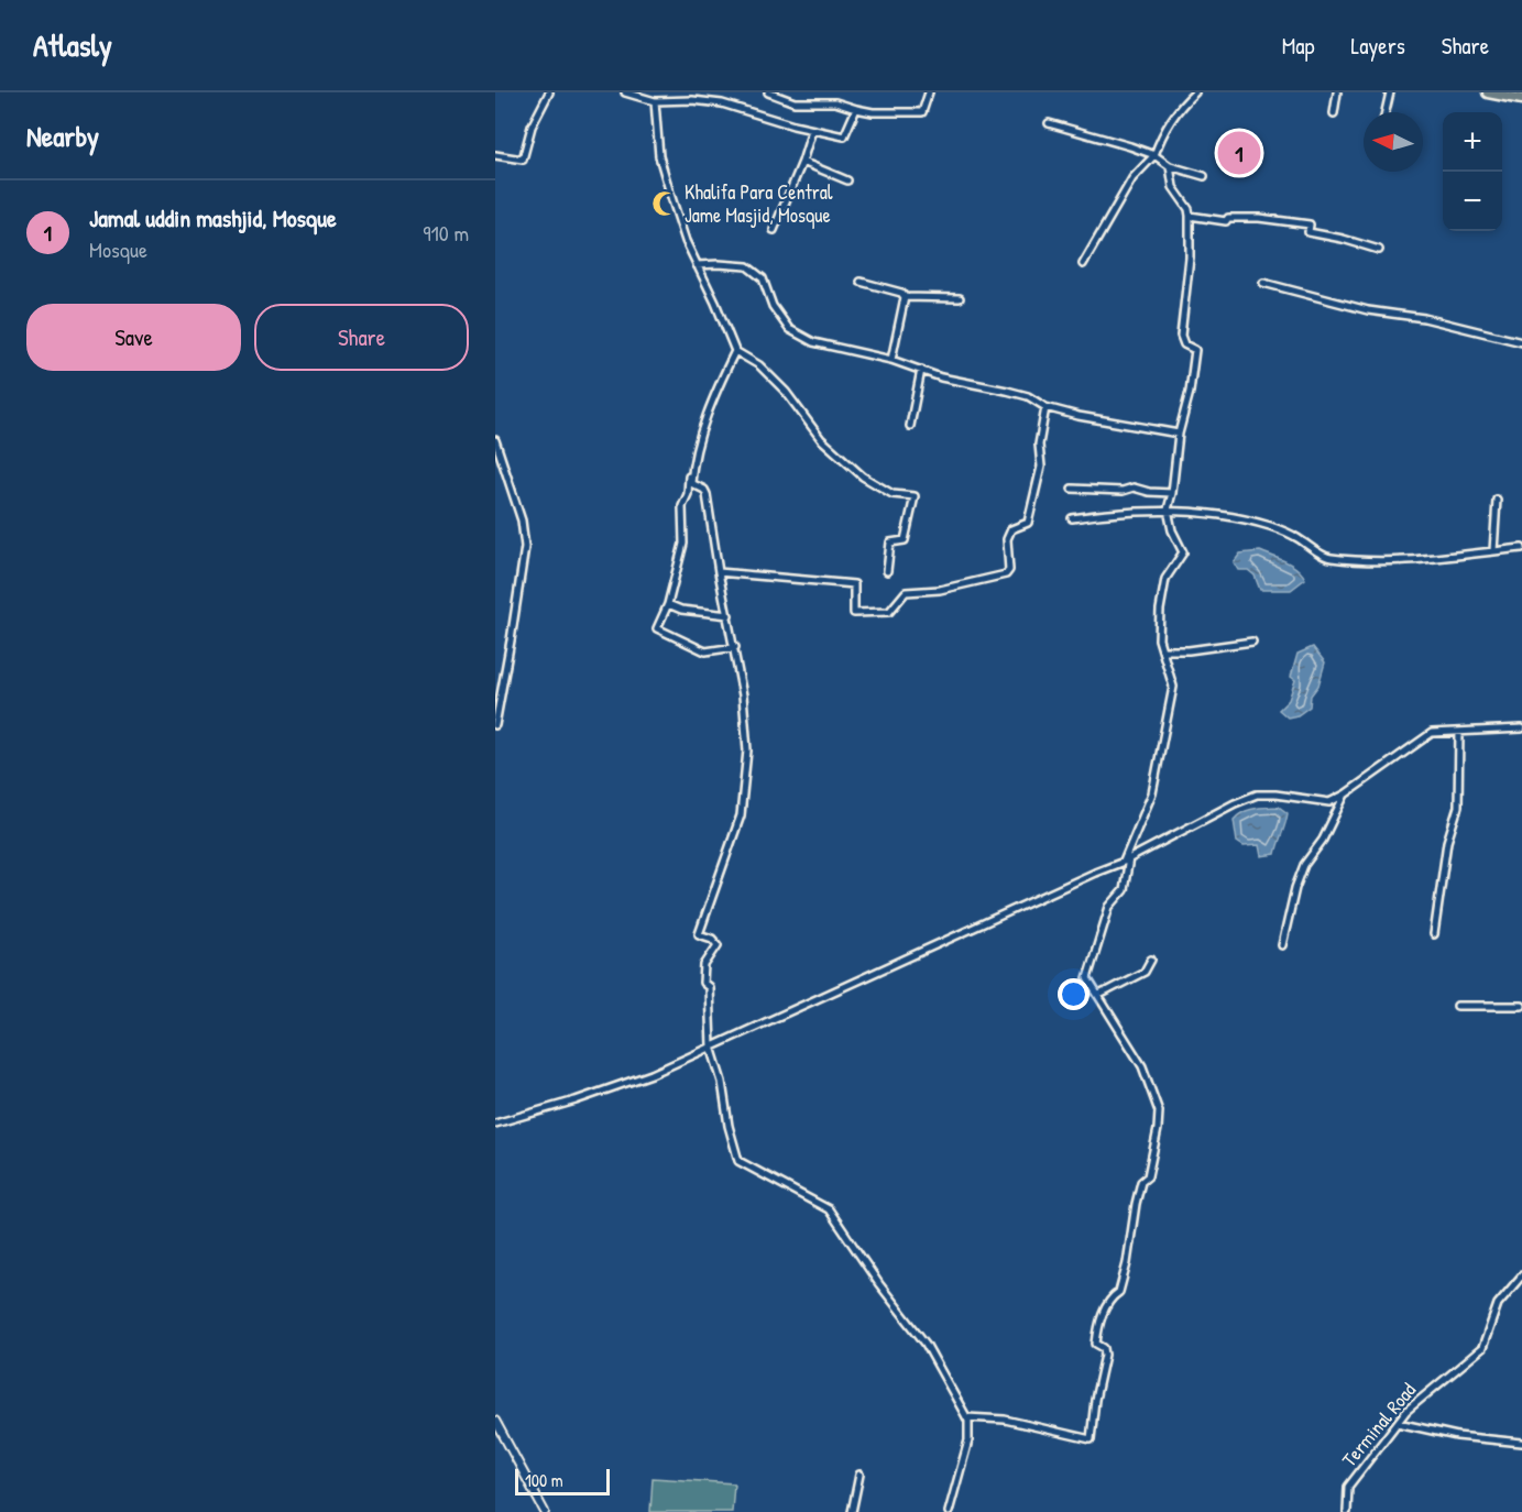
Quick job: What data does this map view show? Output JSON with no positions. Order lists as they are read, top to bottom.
{
  "streets": {
    "street": ["Terminal Road"]
  },
  "places": {
    "mosque": ["Khalifa Para Central Jame Masjid, Mosque"]
  },
  "scale_bar": "100 m",
  "north": "left",
  "page": {
    "header": "Atlasly",
    "nav": ["Map", "Layers", "Share"],
    "heading": "Nearby",
    "map_buttons": ["+", "−"],
    "pins": "1",
    "list": [
      {
        "mark": "1",
        "name": "Jamal uddin mashjid, Mosque",
        "note": "Mosque",
        "value": "910 m"
      }
    ],
    "buttons": ["Save", "Share"],
    "scale": "100 m"
  }
}
